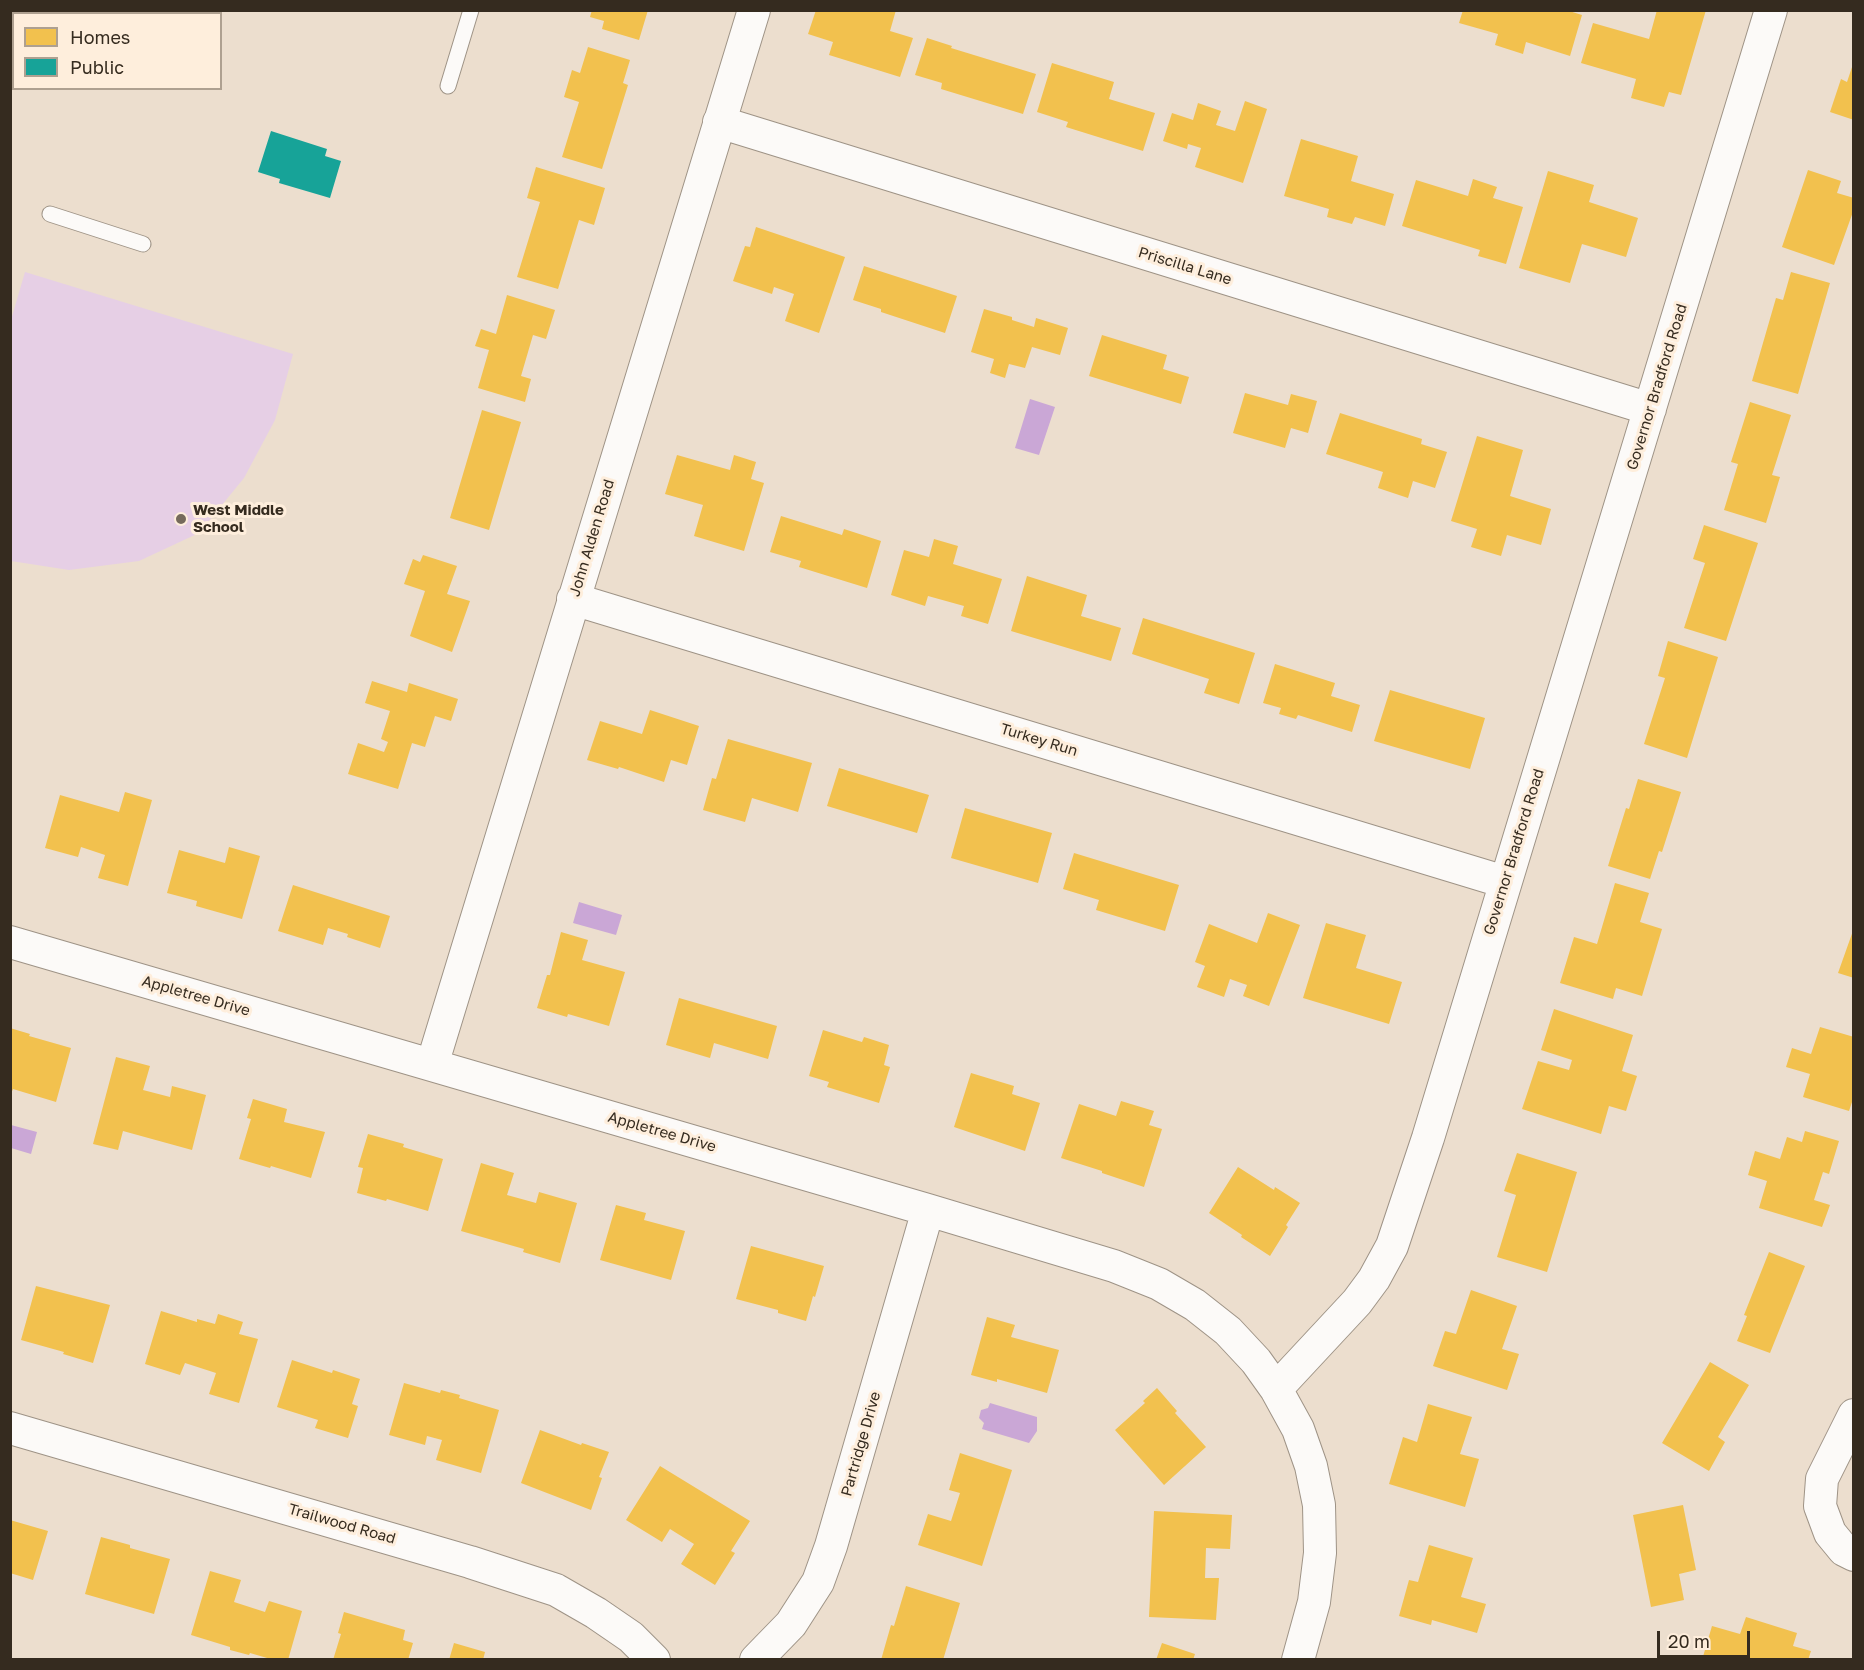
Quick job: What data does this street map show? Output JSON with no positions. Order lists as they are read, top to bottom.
{
  "streets": {
    "street": [
      "Priscilla Lane",
      "Governor Bradford Road",
      "John Alden Road",
      "Turkey Run",
      "Appletree Drive",
      "Partridge Drive",
      "Trailwood Road"
    ]
  },
  "crossings": [
    ["Priscilla Lane", "Governor Bradford Road"],
    ["Priscilla Lane", "John Alden Road"],
    ["Governor Bradford Road", "Turkey Run"],
    ["Governor Bradford Road", "Appletree Drive"],
    ["John Alden Road", "Turkey Run"],
    ["John Alden Road", "Appletree Drive"],
    ["Appletree Drive", "Partridge Drive"]
  ],
  "places": ["West Middle School"],
  "legend": ["Homes", "Public"],
  "scale_bar": "20 m"
}
